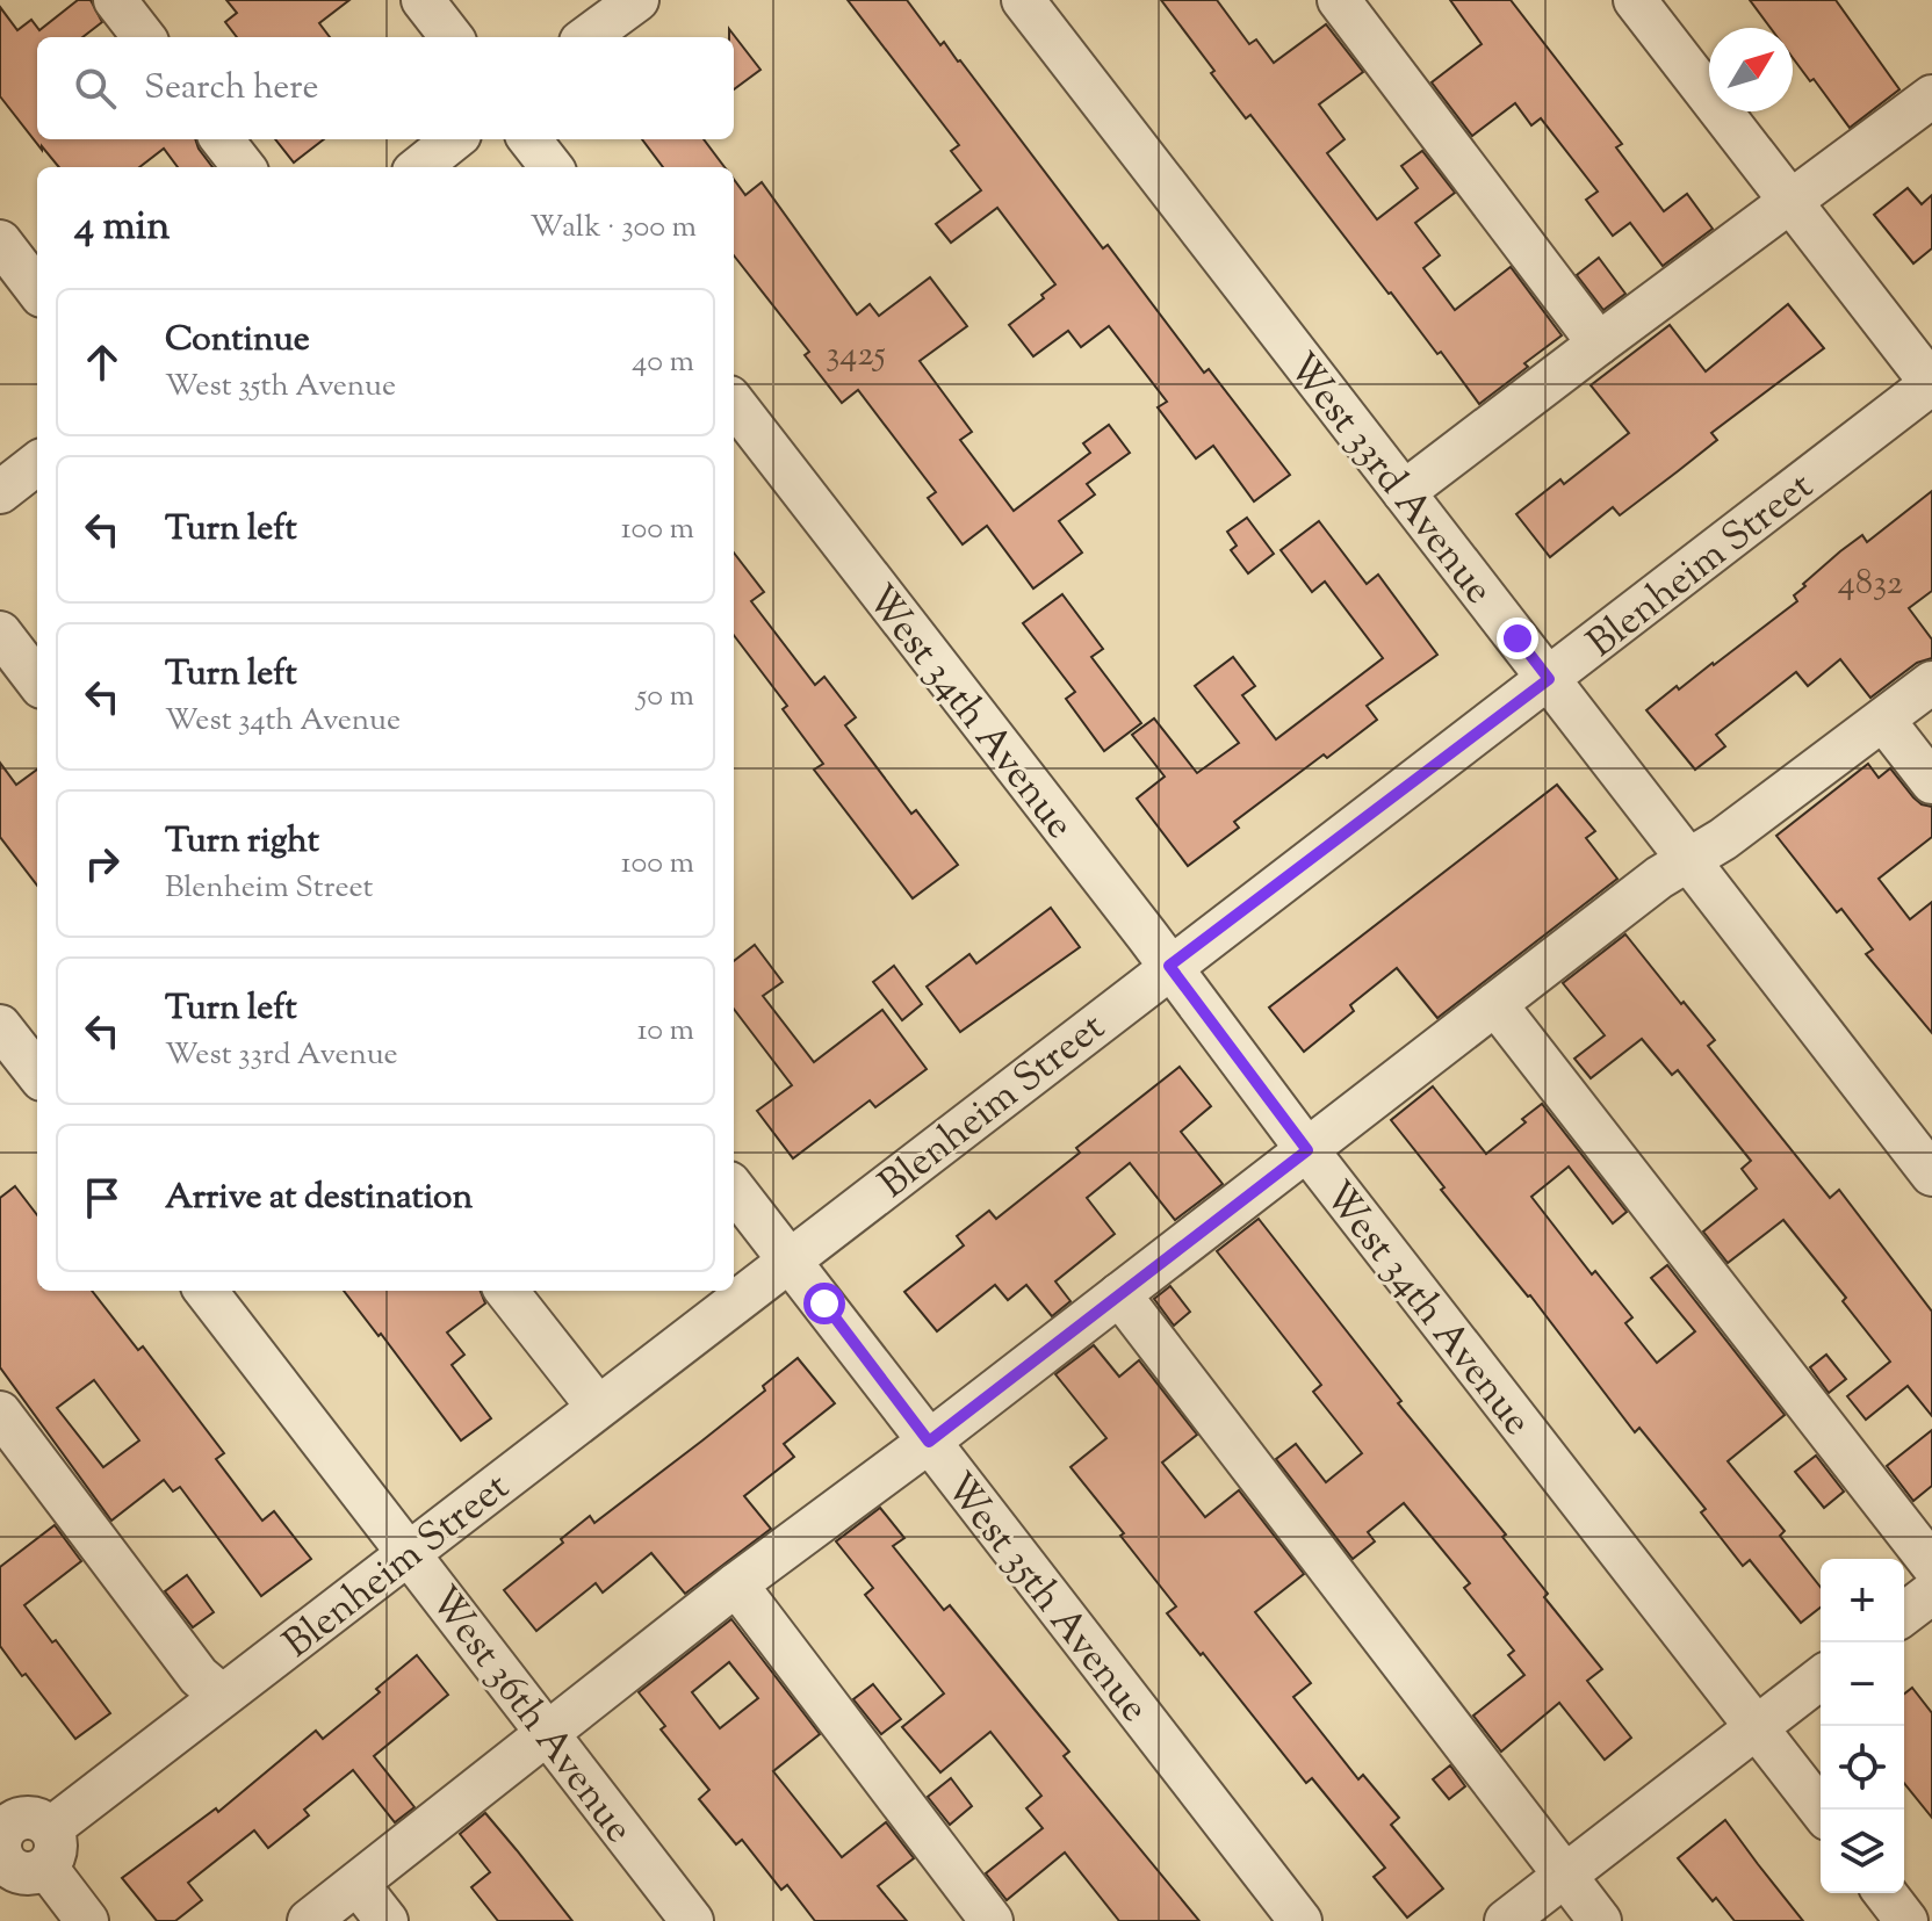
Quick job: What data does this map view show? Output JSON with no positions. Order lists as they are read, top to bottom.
{
  "streets": {
    "street": [
      "West 33rd Avenue",
      "Blenheim Street",
      "West 34th Avenue",
      "West 35th Avenue",
      "West 36th Avenue"
    ]
  },
  "crossings": [
    ["West 33rd Avenue", "Blenheim Street"],
    ["Blenheim Street", "West 34th Avenue"],
    ["Blenheim Street", "West 35th Avenue"],
    ["Blenheim Street", "West 36th Avenue"]
  ],
  "house_numbers": ["3425", "4832"],
  "north": "top right",
  "page": {
    "search": "Search here",
    "heading": ["4 min", "Walk · 300 m"],
    "list": [
      ["Continue", "West 35th Avenue", "40 m"],
      ["Turn left", "100 m"],
      ["Turn left", "West 34th Avenue", "50 m"],
      ["Turn right", "Blenheim Street", "100 m"],
      ["Turn left", "West 33rd Avenue", "10 m"],
      "Arrive at destination"
    ],
    "map_buttons": ["+", "−"]
  }
}
